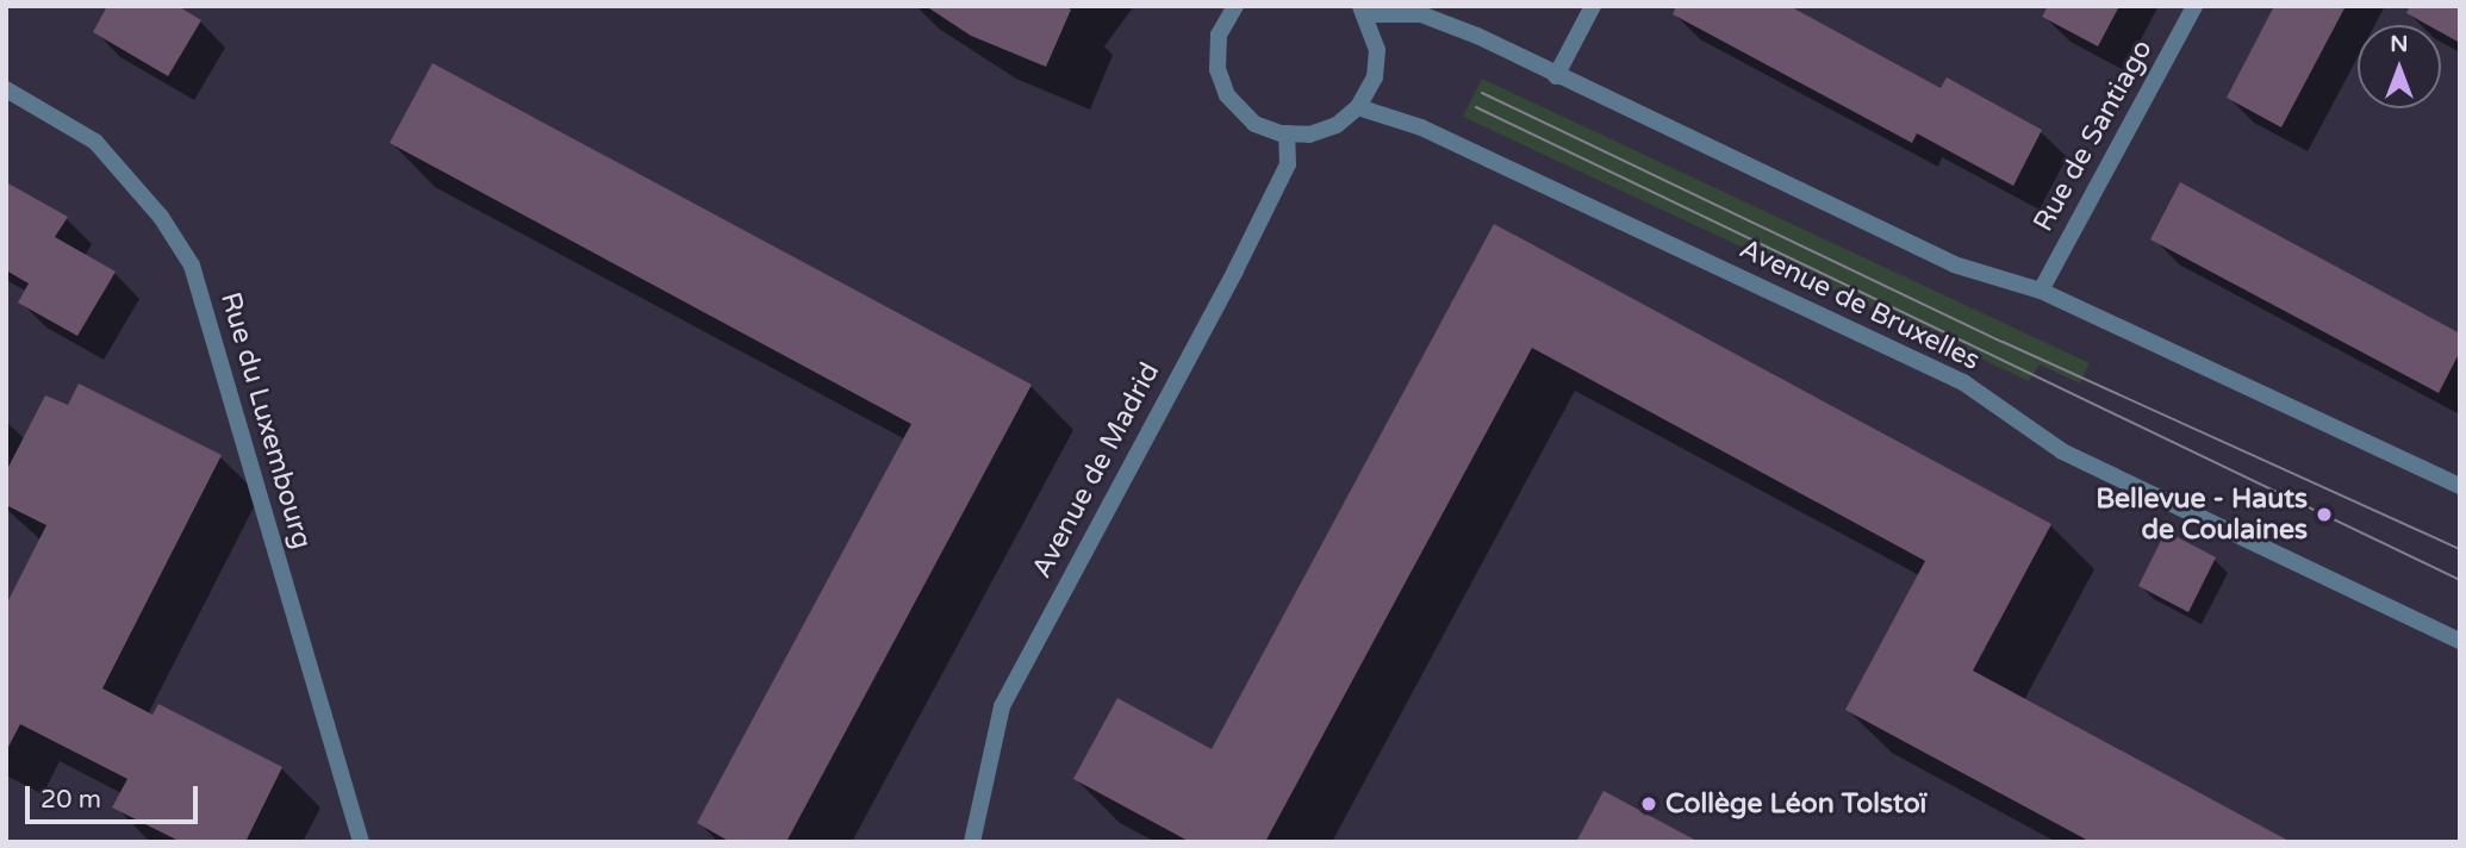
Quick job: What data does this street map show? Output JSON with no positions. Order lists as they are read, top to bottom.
{
  "streets": {
    "street": [
      "Rue de Santiago",
      "Avenue de Bruxelles",
      "Rue du Luxembourg",
      "Avenue de Madrid"
    ]
  },
  "places": ["Bellevue - Hauts de Coulaines", "Collège Léon Tolstoï"],
  "scale_bar": "20 m",
  "north": "top"
}
